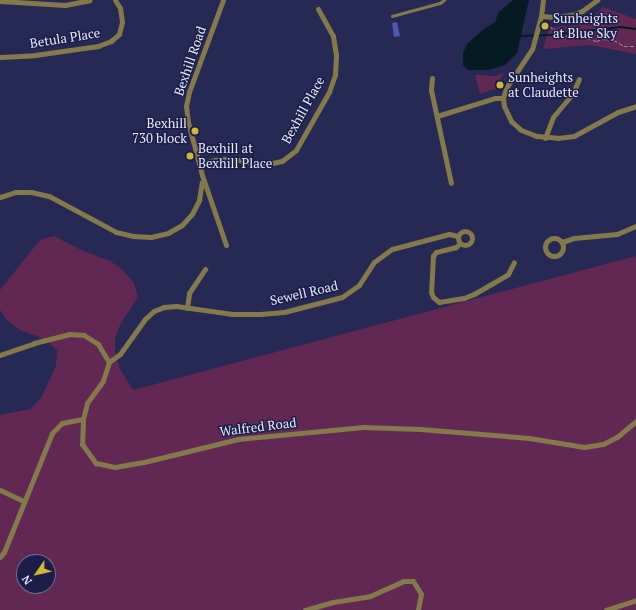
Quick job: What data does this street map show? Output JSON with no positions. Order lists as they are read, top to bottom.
{
  "streets": {
    "street": [
      "Betula Place",
      "Bexhill Road",
      "Bexhill Place",
      "Sewell Road",
      "Walfred Road"
    ]
  },
  "crossings": [
    ["Bexhill Road", "Bexhill Place"],
    ["Sewell Road", "Walfred Road"]
  ],
  "places": [
    "Sunheights at Blue Sky",
    "Sunheights at Claudette",
    "Bexhill 730 block",
    "Bexhill at Bexhill Place"
  ],
  "north": "bottom left"
}
